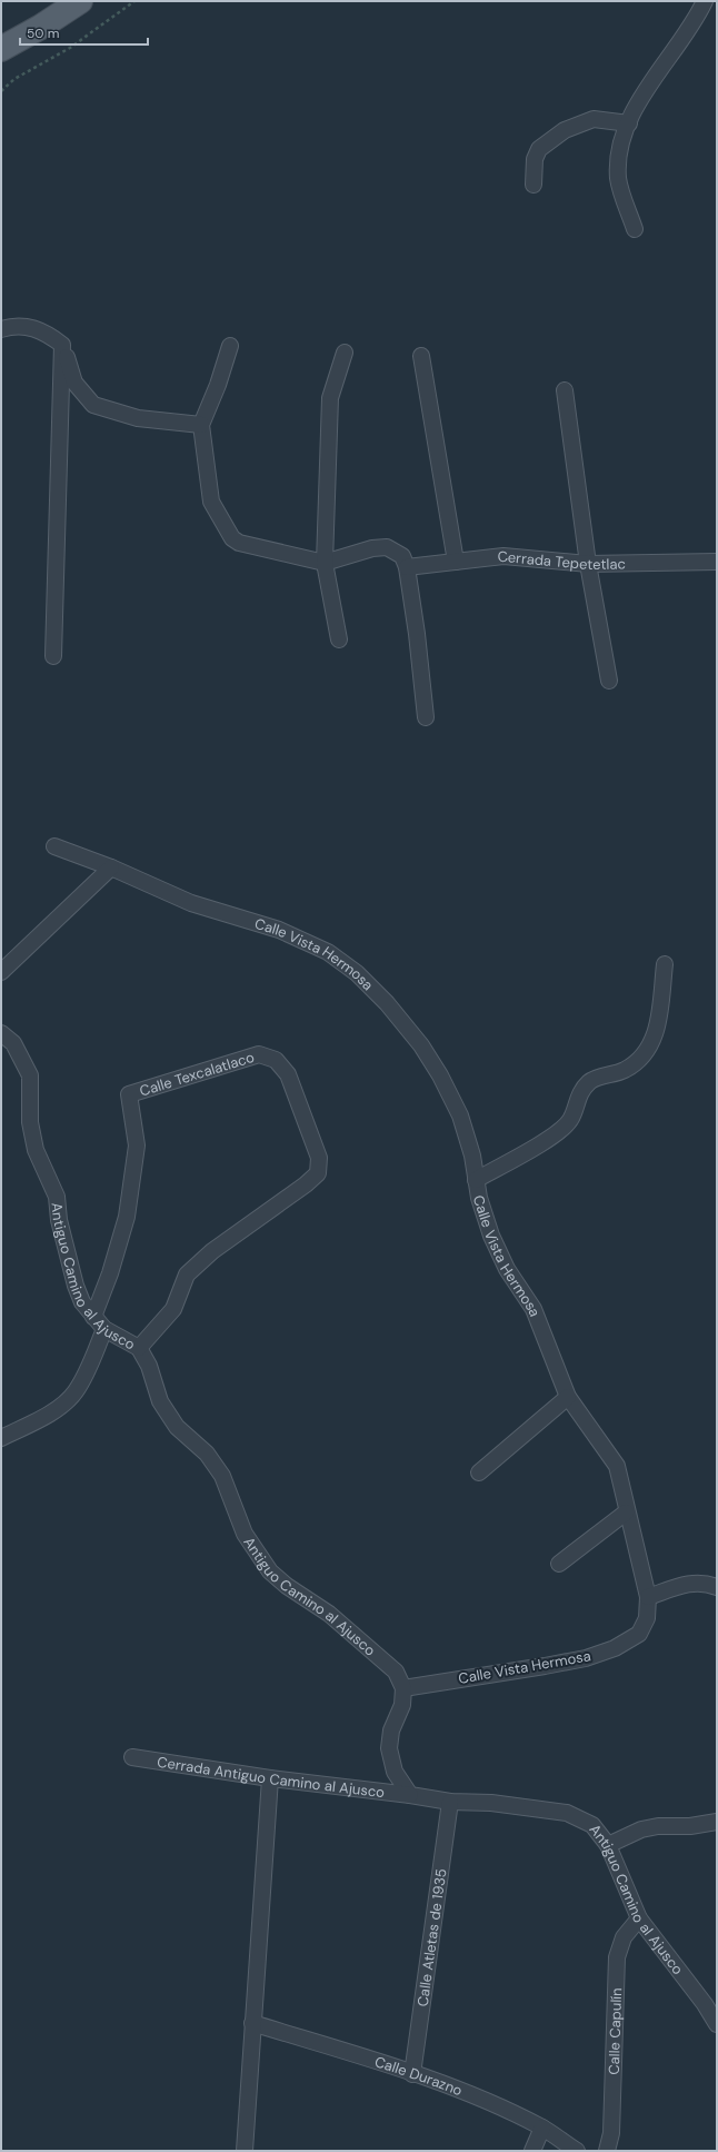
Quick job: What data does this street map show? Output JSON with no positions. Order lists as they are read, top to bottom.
{
  "streets": {
    "street": [
      "Cerrada Tepetetlac",
      "Calle Vista Hermosa",
      "Calle Texcalatlaco",
      "Antiguo Camino al Ajusco",
      "Cerrada Antiguo Camino al Ajusco",
      "Calle Atletas de 1935",
      "Calle Capulín",
      "Calle Durazno"
    ]
  },
  "crossings": [
    ["Calle Vista Hermosa", "Antiguo Camino al Ajusco"],
    ["Calle Texcalatlaco", "Antiguo Camino al Ajusco"],
    ["Antiguo Camino al Ajusco", "Cerrada Antiguo Camino al Ajusco"],
    ["Antiguo Camino al Ajusco", "Calle Atletas de 1935"],
    ["Antiguo Camino al Ajusco", "Calle Capulín"],
    ["Calle Atletas de 1935", "Calle Durazno"]
  ],
  "scale_bar": "50 m"
}
